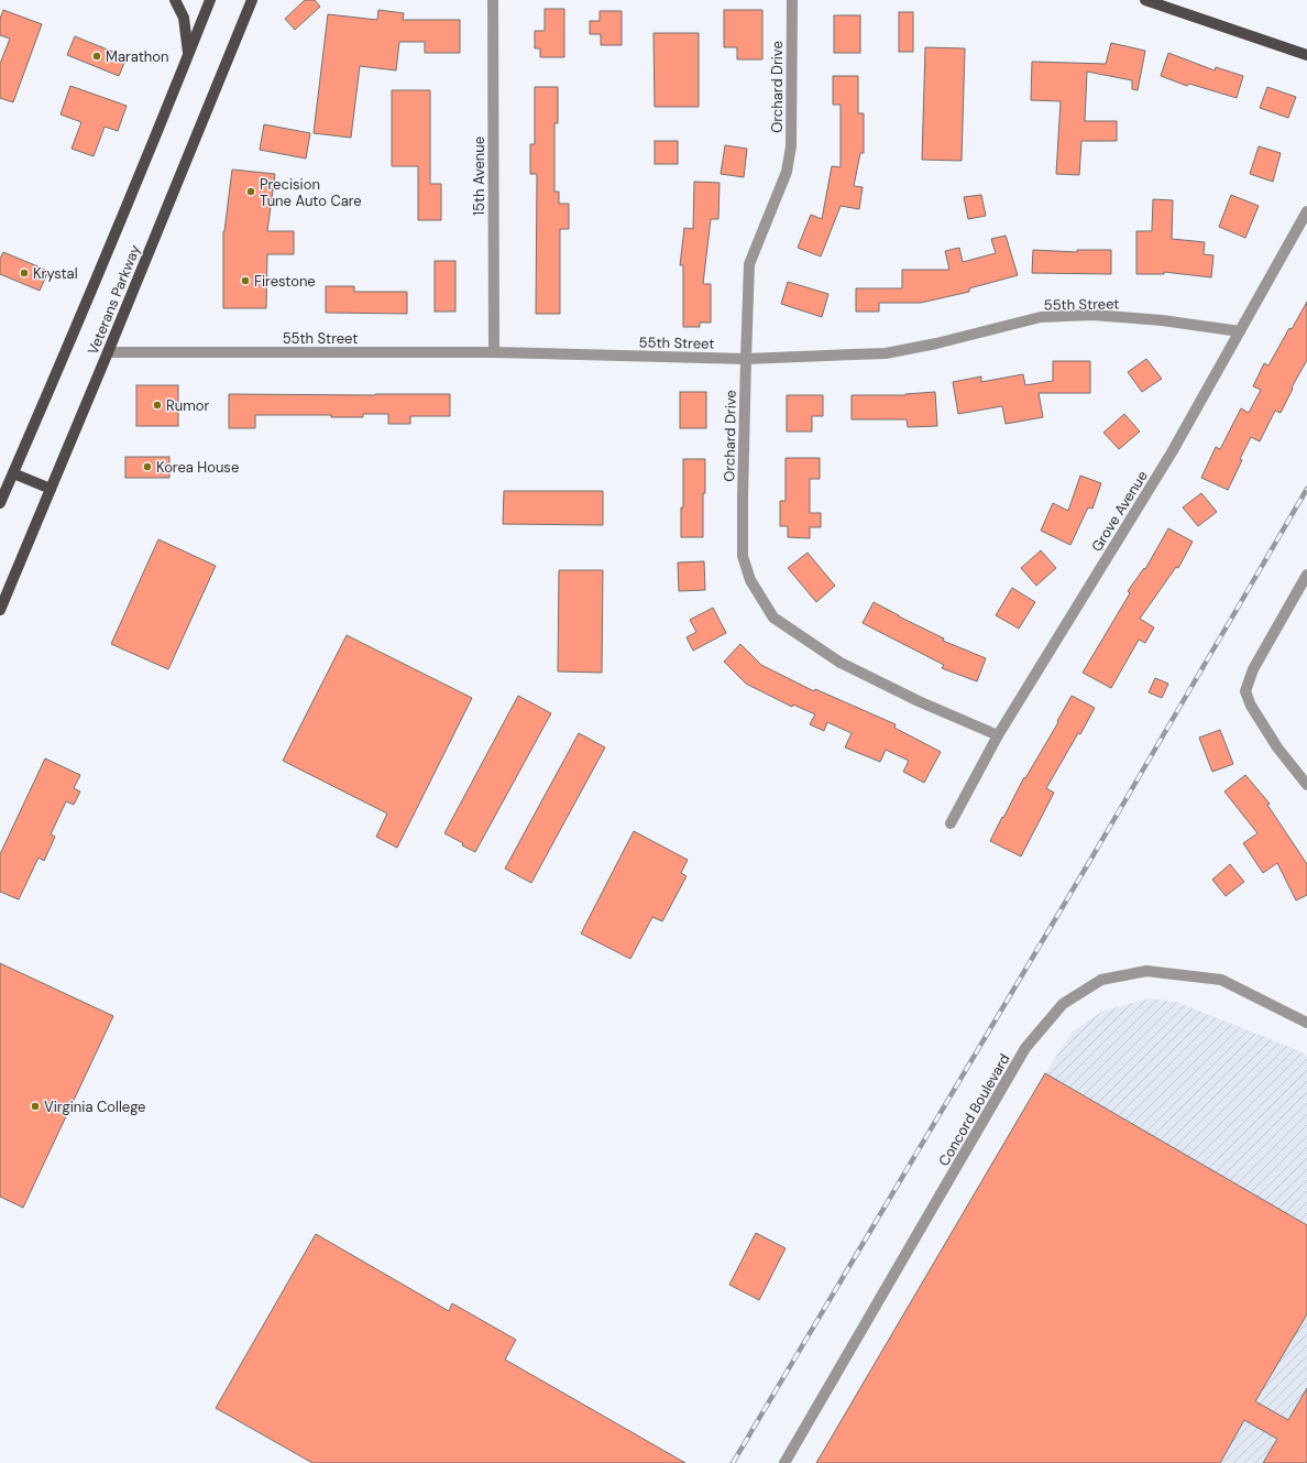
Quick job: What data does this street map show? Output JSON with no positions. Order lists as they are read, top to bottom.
{
  "streets": {
    "main road": ["Veterans Parkway"],
    "street": [
      "Orchard Drive",
      "15th Avenue",
      "55th Street",
      "Grove Avenue",
      "Concord Boulevard"
    ]
  },
  "crossings": [
    ["Orchard Drive", "55th Street"],
    ["Orchard Drive", "Grove Avenue"],
    ["15th Avenue", "55th Street"],
    ["Veterans Parkway", "55th Street"],
    ["55th Street", "Grove Avenue"]
  ],
  "places": [
    "Marathon",
    "Precision Tune Auto Care",
    "Krystal",
    "Firestone",
    "Rumor",
    "Korea House",
    "Virginia College"
  ]
}
